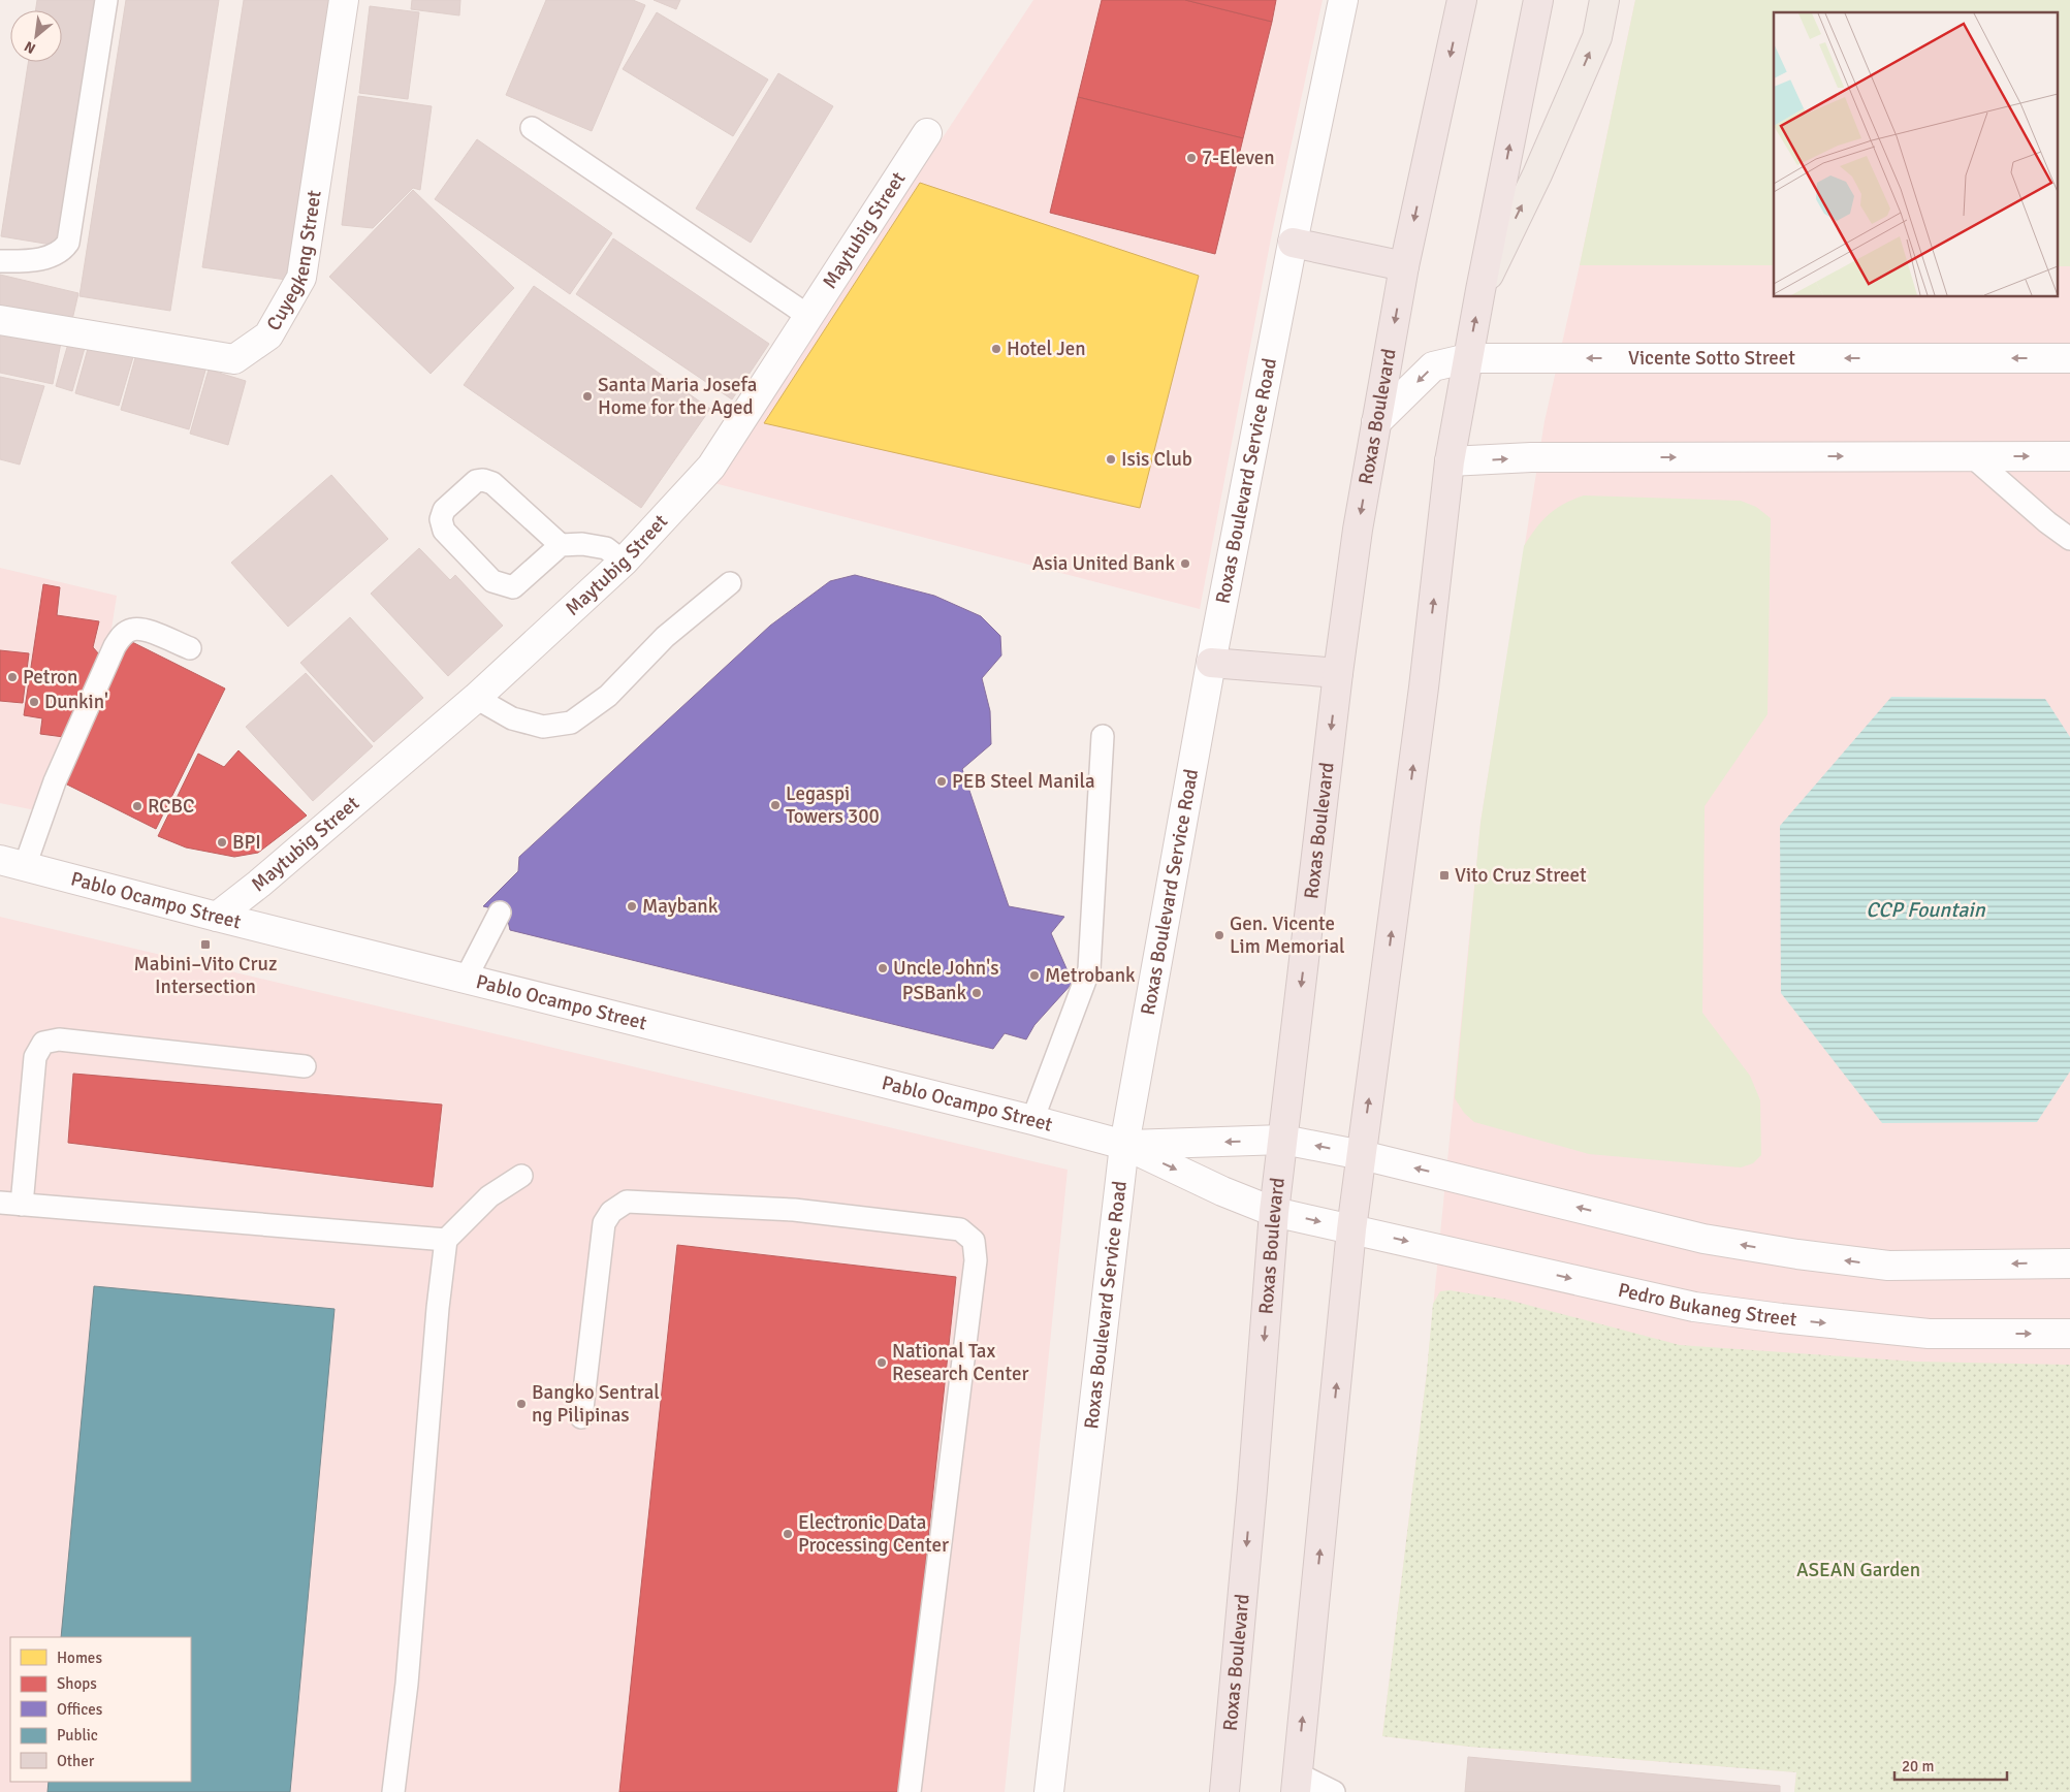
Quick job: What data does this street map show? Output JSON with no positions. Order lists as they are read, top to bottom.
{
  "streets": {
    "highway": ["Roxas Boulevard"],
    "street": [
      "Maytubig Street",
      "Cuyegkeng Street",
      "Vicente Sotto Street",
      "Roxas Boulevard Service Road",
      "Pablo Ocampo Street",
      "Pedro Bukaneg Street"
    ]
  },
  "crossings": [
    ["Maytubig Street", "Pablo Ocampo Street"],
    ["Vicente Sotto Street", "Roxas Boulevard"],
    ["Roxas Boulevard", "Pablo Ocampo Street"],
    ["Roxas Boulevard Service Road", "Pablo Ocampo Street"],
    ["Pablo Ocampo Street", "Pedro Bukaneg Street"]
  ],
  "water": ["CCP Fountain"],
  "parks": ["ASEAN Garden"],
  "places": {
    "other": [
      "7-Eleven",
      "Hotel Jen",
      "Santa Maria Josefa Home for the Aged",
      "Isis Club",
      "Asia United Bank",
      "Petron",
      "Dunkin'",
      "PEB Steel Manila",
      "Legaspi Towers 300",
      "RCBC",
      "BPI",
      "Maybank",
      "Gen. Vicente Lim Memorial",
      "Uncle John's",
      "Metrobank",
      "PSBank",
      "National Tax Research Center",
      "Bangko Sentral ng Pilipinas",
      "Electronic Data Processing Center"
    ],
    "transit": ["Vito Cruz Street", "Mabini–Vito Cruz Intersection"]
  },
  "legend": [
    "Homes",
    "Shops",
    "Offices",
    "Public",
    "Other"
  ],
  "scale_bar": "20 m",
  "north": "bottom left"
}
